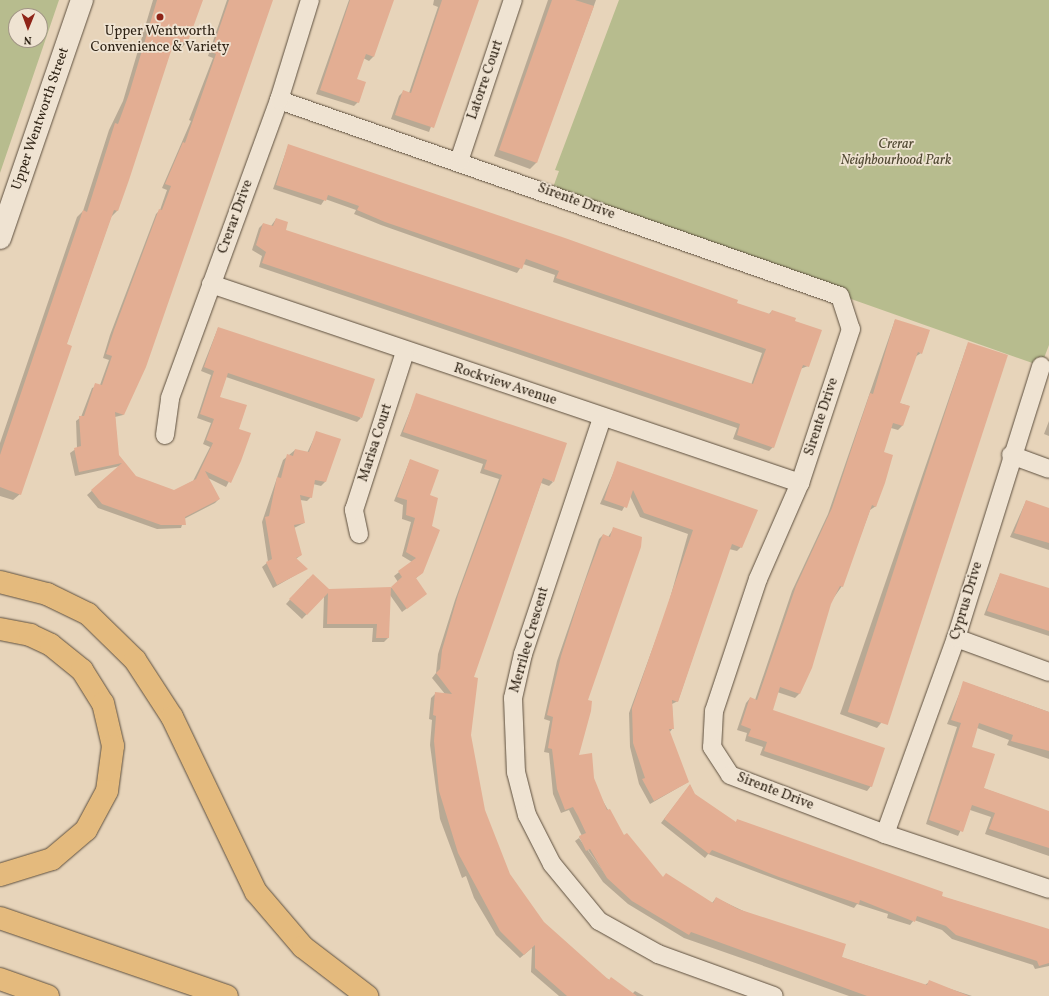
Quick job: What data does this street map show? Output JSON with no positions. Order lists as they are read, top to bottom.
{
  "streets": {
    "main road": ["Upper Wentworth Street"],
    "street": [
      "Latorre Court",
      "Sirente Drive",
      "Crerar Drive",
      "Rockview Avenue",
      "Marisa Court",
      "Cyprus Drive",
      "Merrilee Crescent"
    ]
  },
  "crossings": [
    ["Latorre Court", "Sirente Drive"],
    ["Sirente Drive", "Crerar Drive"],
    ["Sirente Drive", "Rockview Avenue"],
    ["Sirente Drive", "Cyprus Drive"],
    ["Crerar Drive", "Rockview Avenue"],
    ["Rockview Avenue", "Marisa Court"],
    ["Rockview Avenue", "Merrilee Crescent"]
  ],
  "parks": ["Crerar Neighbourhood Park"],
  "places": ["Upper Wentworth Convenience & Variety"],
  "north": "bottom"
}
